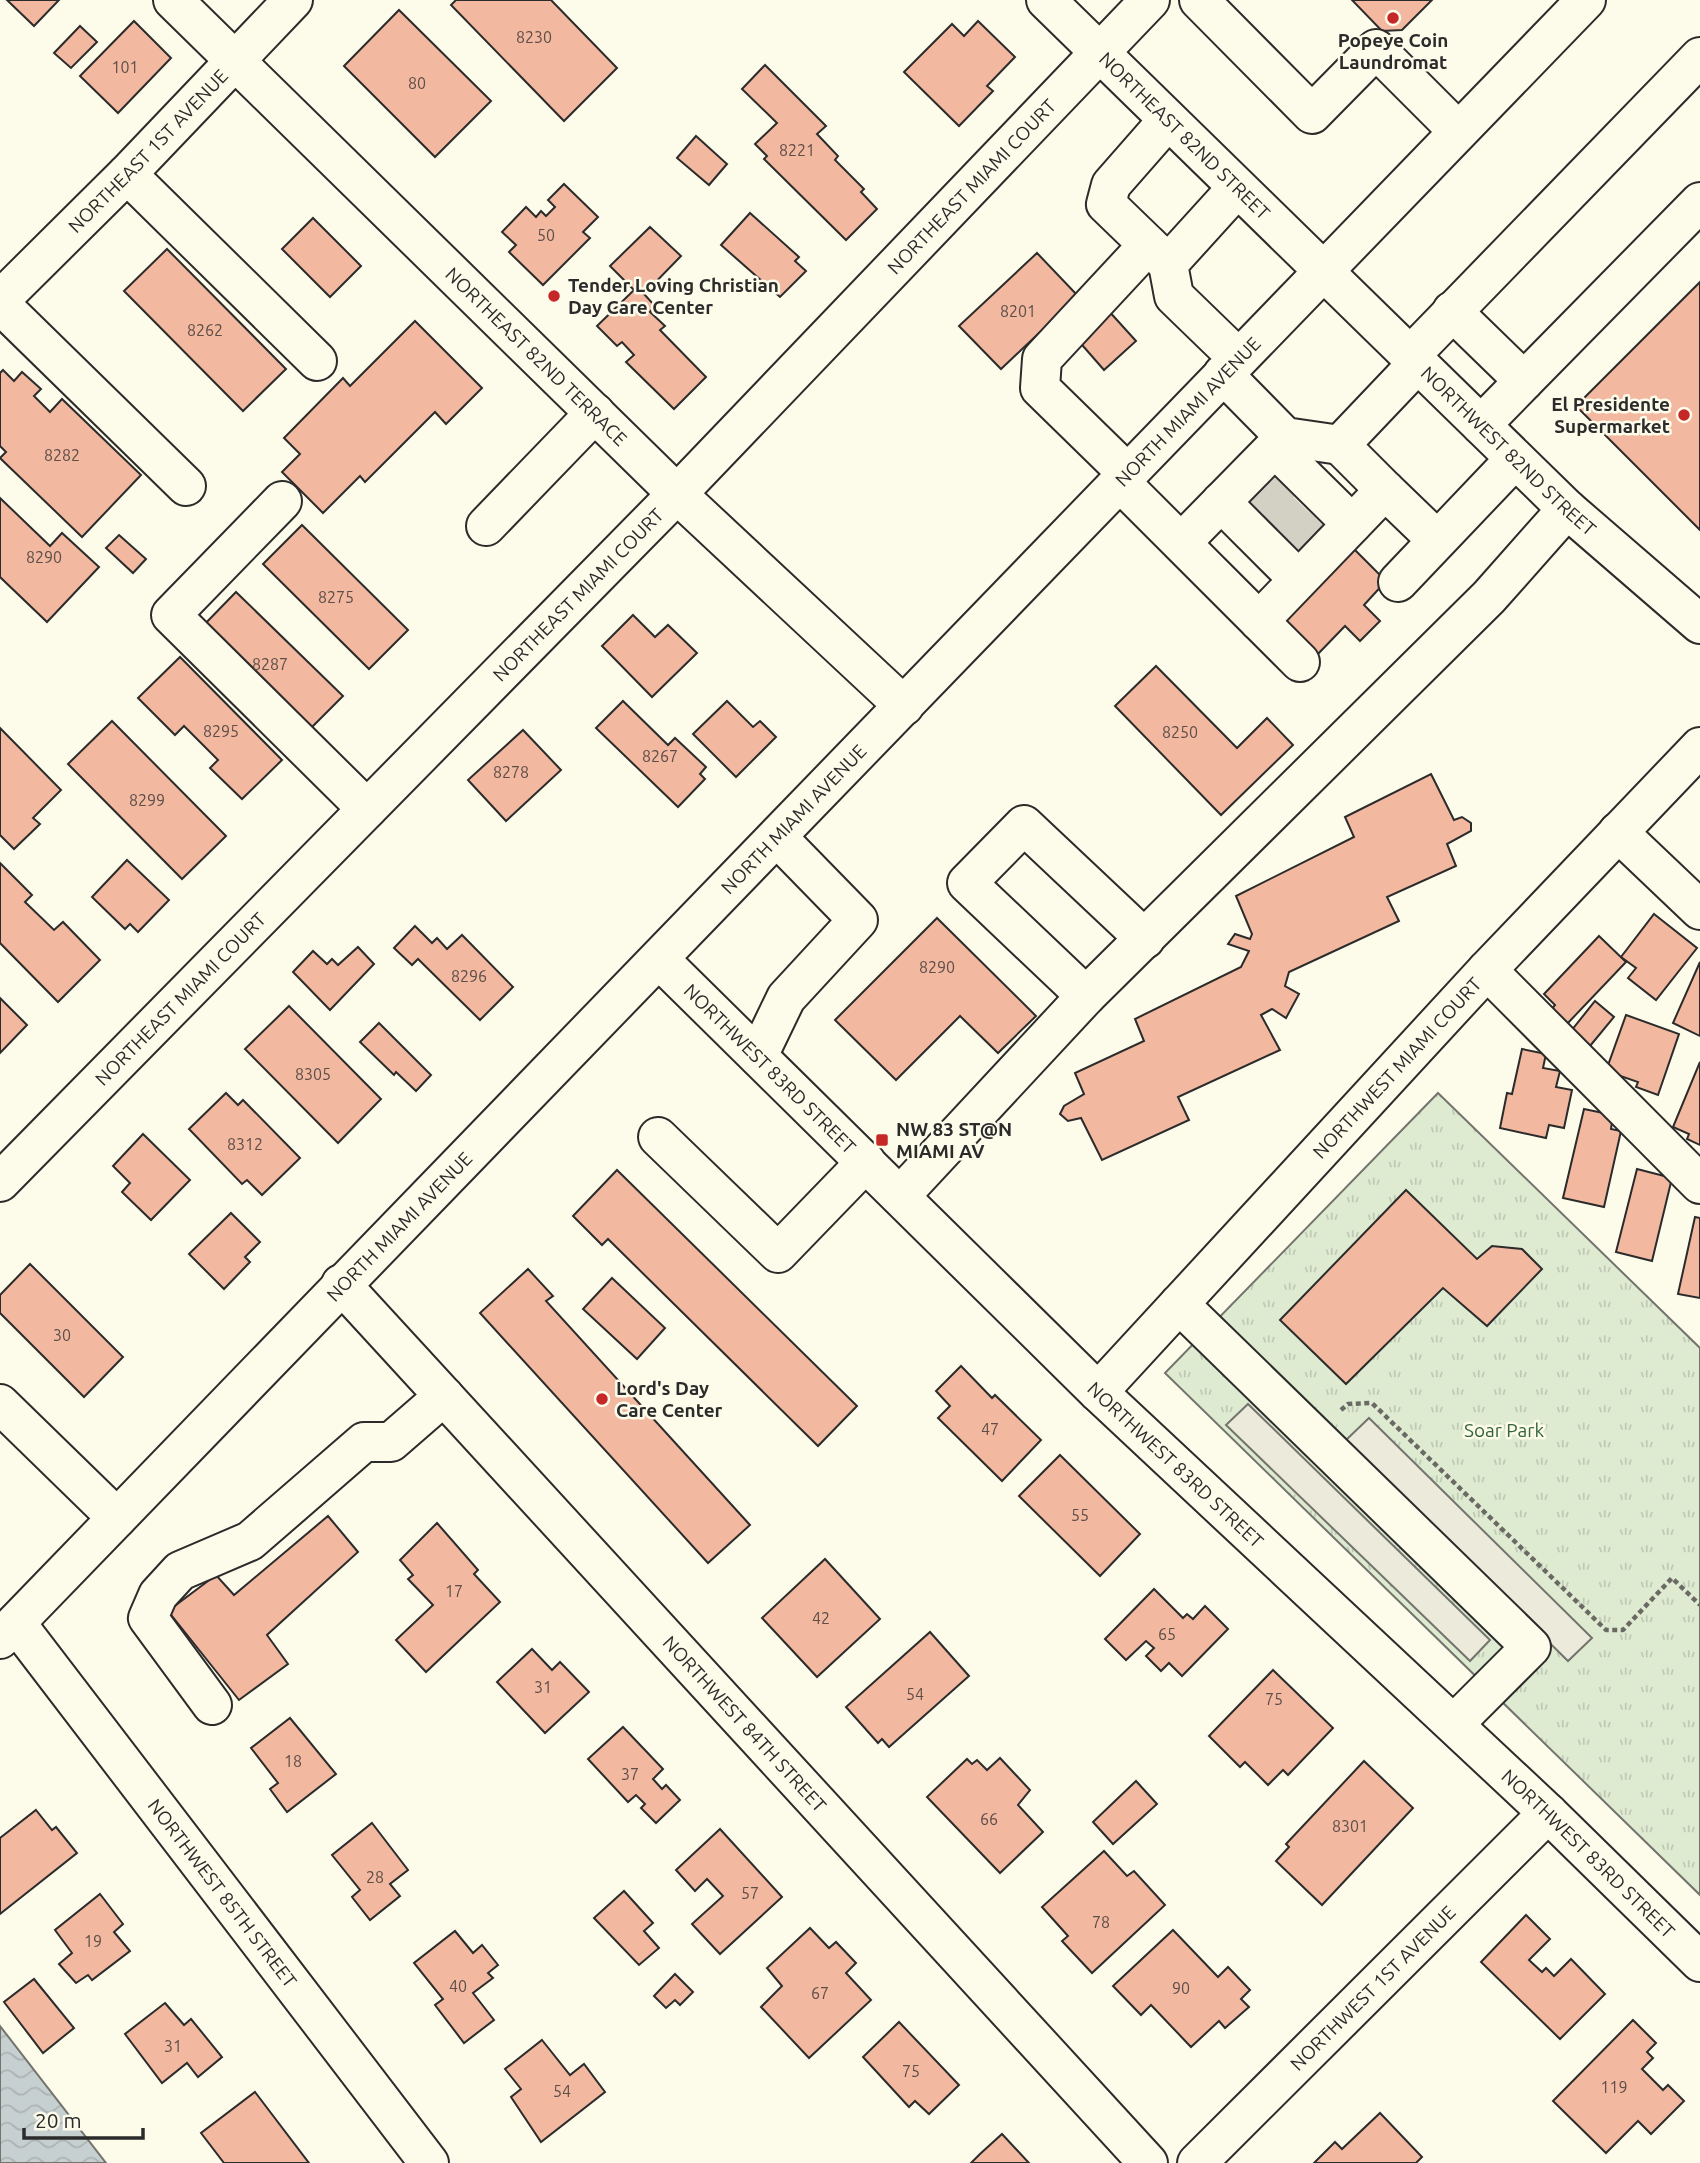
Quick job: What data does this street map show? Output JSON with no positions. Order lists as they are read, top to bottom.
{
  "streets": {
    "street": [
      "NORTHEAST 82ND STREET",
      "NORTHEAST 1ST AVENUE",
      "NORTHEAST MIAMI COURT",
      "NORTHEAST 82ND TERRACE",
      "NORTH MIAMI AVENUE",
      "NORTHWEST 82ND STREET",
      "NORTHWEST 83RD STREET",
      "NORTHWEST MIAMI COURT",
      "NORTHWEST 84TH STREET",
      "NORTHWEST 85TH STREET",
      "NORTHWEST 1ST AVENUE"
    ]
  },
  "crossings": [
    ["NORTHEAST 82ND STREET", "NORTHEAST MIAMI COURT"],
    ["NORTHEAST 82ND STREET", "NORTH MIAMI AVENUE"],
    ["NORTHEAST 82ND STREET", "NORTHWEST 82ND STREET"],
    ["NORTHEAST 1ST AVENUE", "NORTHEAST 82ND TERRACE"],
    ["NORTHEAST MIAMI COURT", "NORTHEAST 82ND TERRACE"],
    ["NORTHEAST 82ND TERRACE", "NORTH MIAMI AVENUE"],
    ["NORTH MIAMI AVENUE", "NORTHWEST 82ND STREET"],
    ["NORTH MIAMI AVENUE", "NORTHWEST 83RD STREET"],
    ["NORTH MIAMI AVENUE", "NORTHWEST 84TH STREET"],
    ["NORTH MIAMI AVENUE", "NORTHWEST 85TH STREET"],
    ["NORTHWEST 83RD STREET", "NORTHWEST MIAMI COURT"],
    ["NORTHWEST 83RD STREET", "NORTHWEST 1ST AVENUE"]
  ],
  "parks": ["Soar Park"],
  "places": {
    "other": [
      "Popeye Coin Laundromat",
      "Tender Loving Christian Day Care Center",
      "El Presidente Supermarket",
      "Lord's Day Care Center"
    ],
    "transit": ["NW 83 ST@N MIAMI AV"]
  },
  "house_numbers": [
    "8230",
    "101",
    "80",
    "8221",
    "50",
    "8201",
    "8262",
    "8282",
    "8290",
    "8275",
    "8287",
    "8295",
    "8250",
    "8267",
    "8278",
    "8299",
    "8290",
    "8296",
    "8305",
    "8312",
    "30",
    "47",
    "55",
    "17",
    "42",
    "65",
    "31",
    "54",
    "75",
    "18",
    "37",
    "66",
    "8301",
    "28",
    "57",
    "78",
    "19",
    "40",
    "90",
    "67",
    "31",
    "75",
    "119",
    "54"
  ],
  "scale_bar": "20 m"
}
